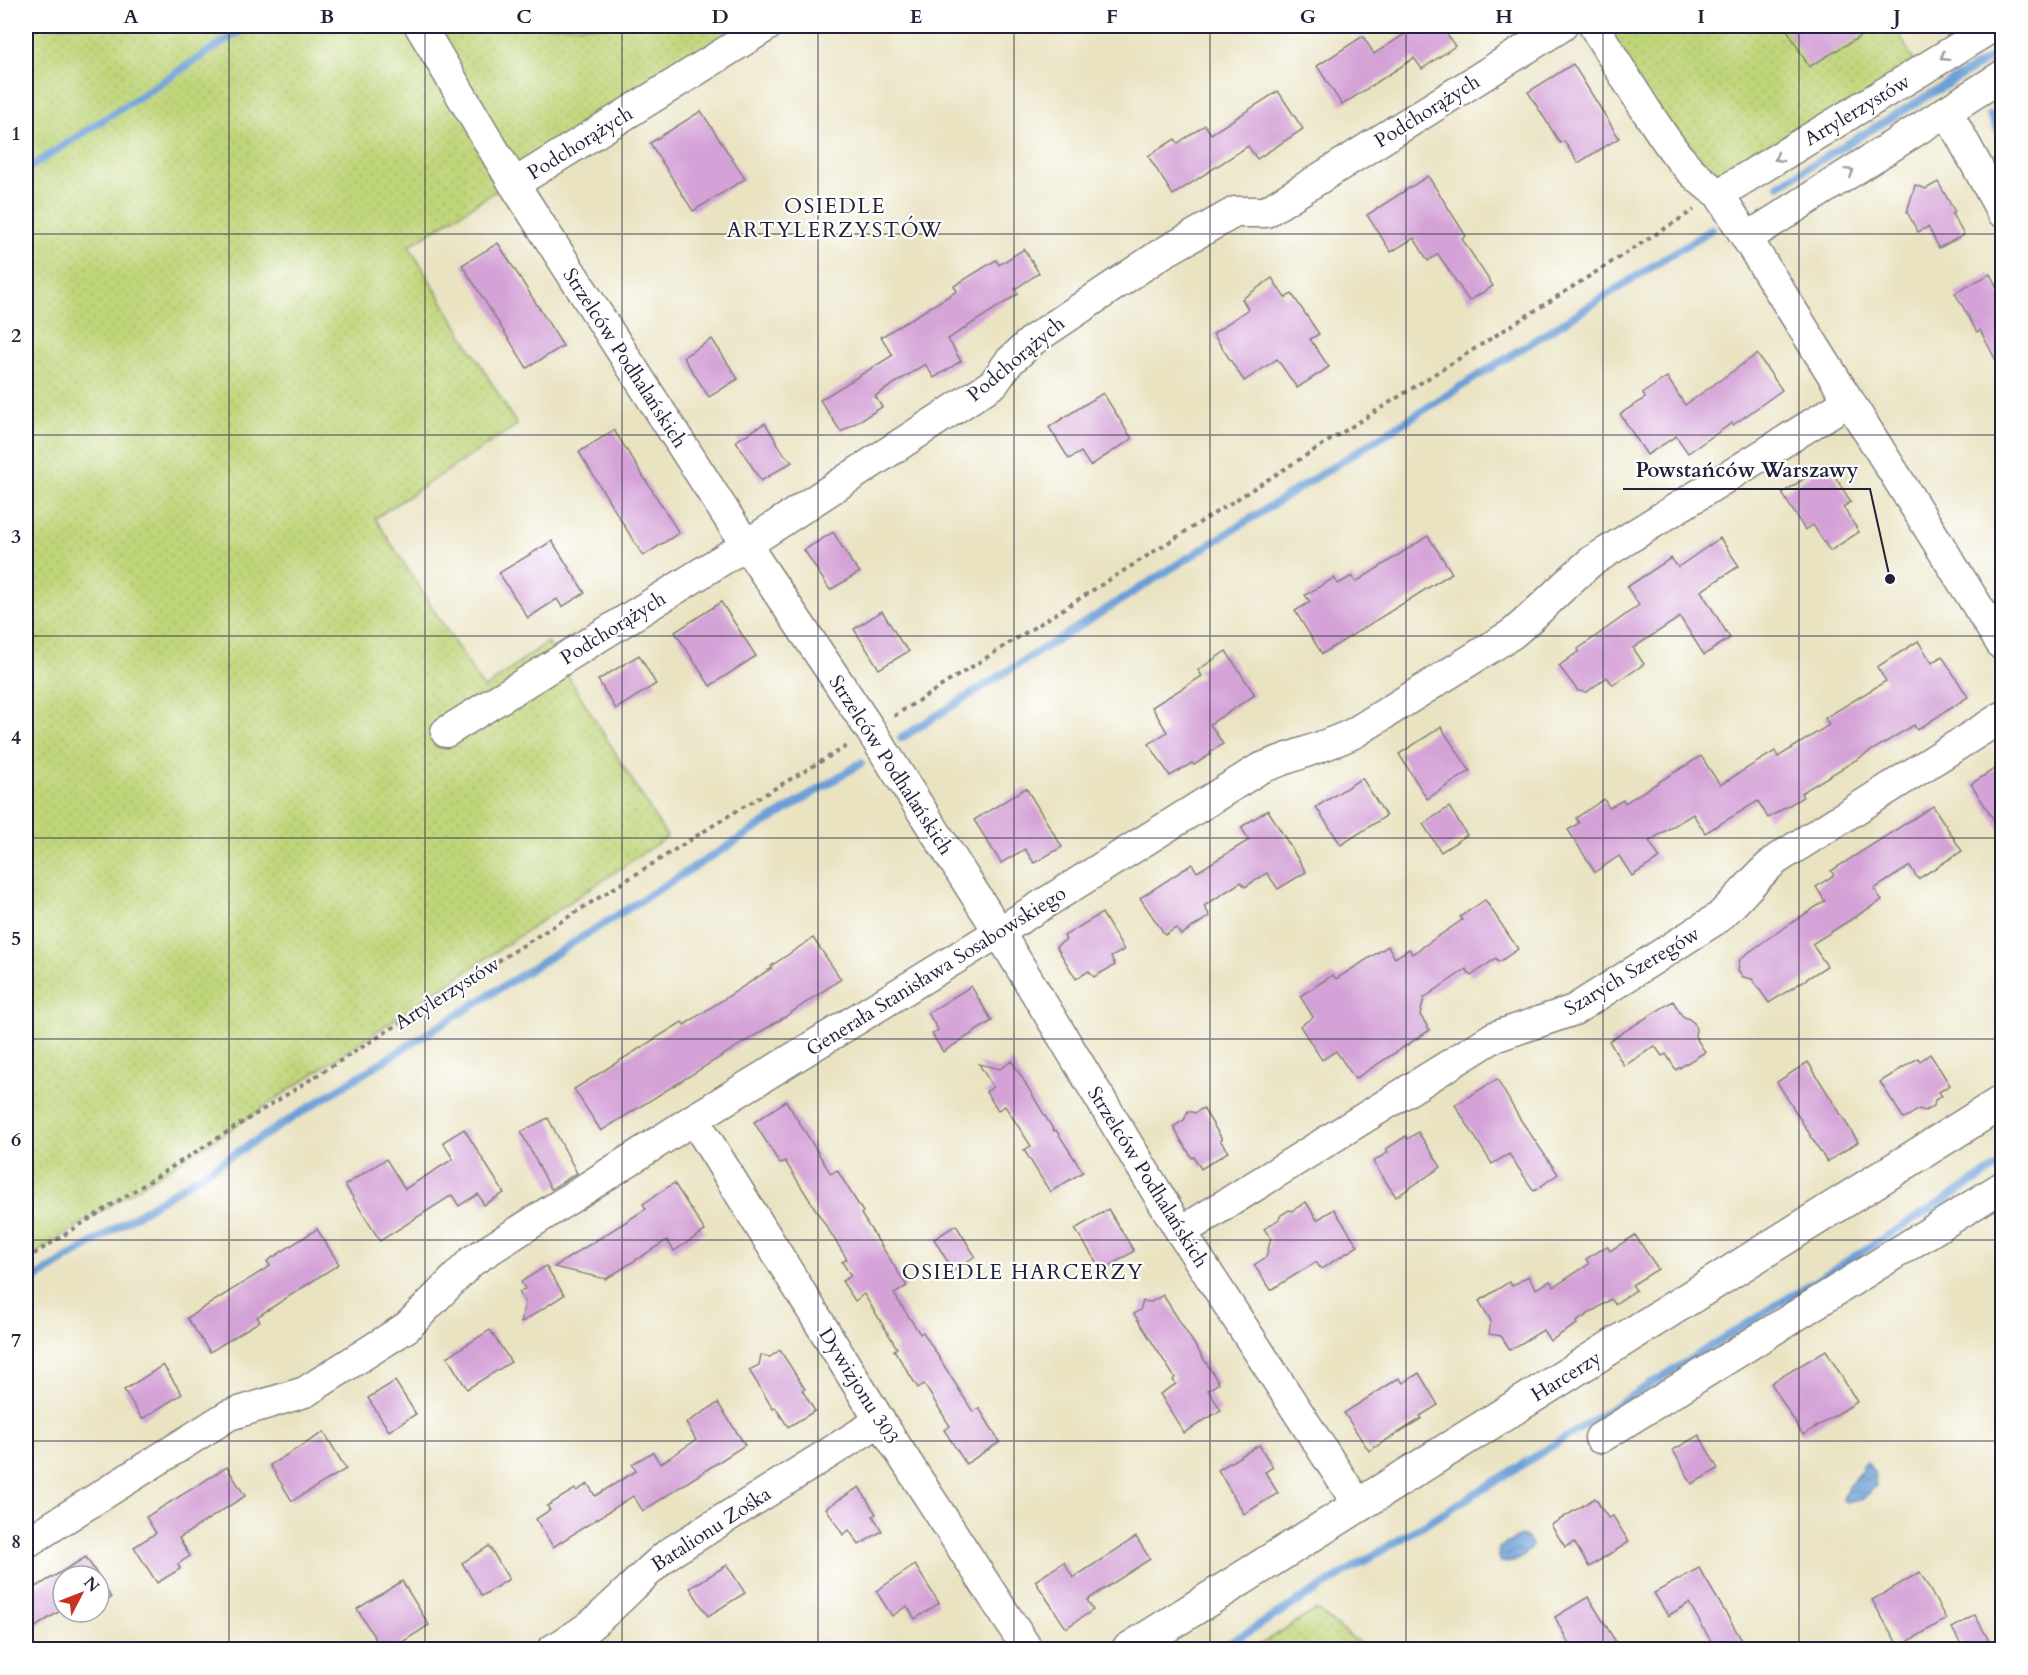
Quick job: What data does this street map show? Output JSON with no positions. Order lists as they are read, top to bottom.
{
  "streets": {
    "street": [
      "Artylerzystów",
      "Podchorążych",
      "Strzelców Podhalańskich",
      "Generała Stanisława Sosabowskiego",
      "Szarych Szeregów",
      "Harcerzy",
      "Dywizjonu 303",
      "Batalionu Zośka"
    ]
  },
  "crossings": [
    ["Artylerzystów", "Strzelców Podhalańskich"],
    ["Podchorążych", "Strzelców Podhalańskich"],
    ["Strzelców Podhalańskich", "Generała Stanisława Sosabowskiego"],
    ["Strzelców Podhalańskich", "Szarych Szeregów"],
    ["Strzelców Podhalańskich", "Harcerzy"],
    ["Generała Stanisława Sosabowskiego", "Dywizjonu 303"],
    ["Dywizjonu 303", "Batalionu Zośka"]
  ],
  "districts": ["OSIEDLE ARTYLERZYSTÓW", "OSIEDLE HARCERZY"],
  "places": ["Powstańców Warszawy"],
  "north": "top right",
  "grid": {
    "columns": [
      "A",
      "B",
      "C",
      "D",
      "E",
      "F",
      "G",
      "H",
      "I",
      "J"
    ],
    "rows": [
      "1",
      "2",
      "3",
      "4",
      "5",
      "6",
      "7",
      "8"
    ]
  }
}
